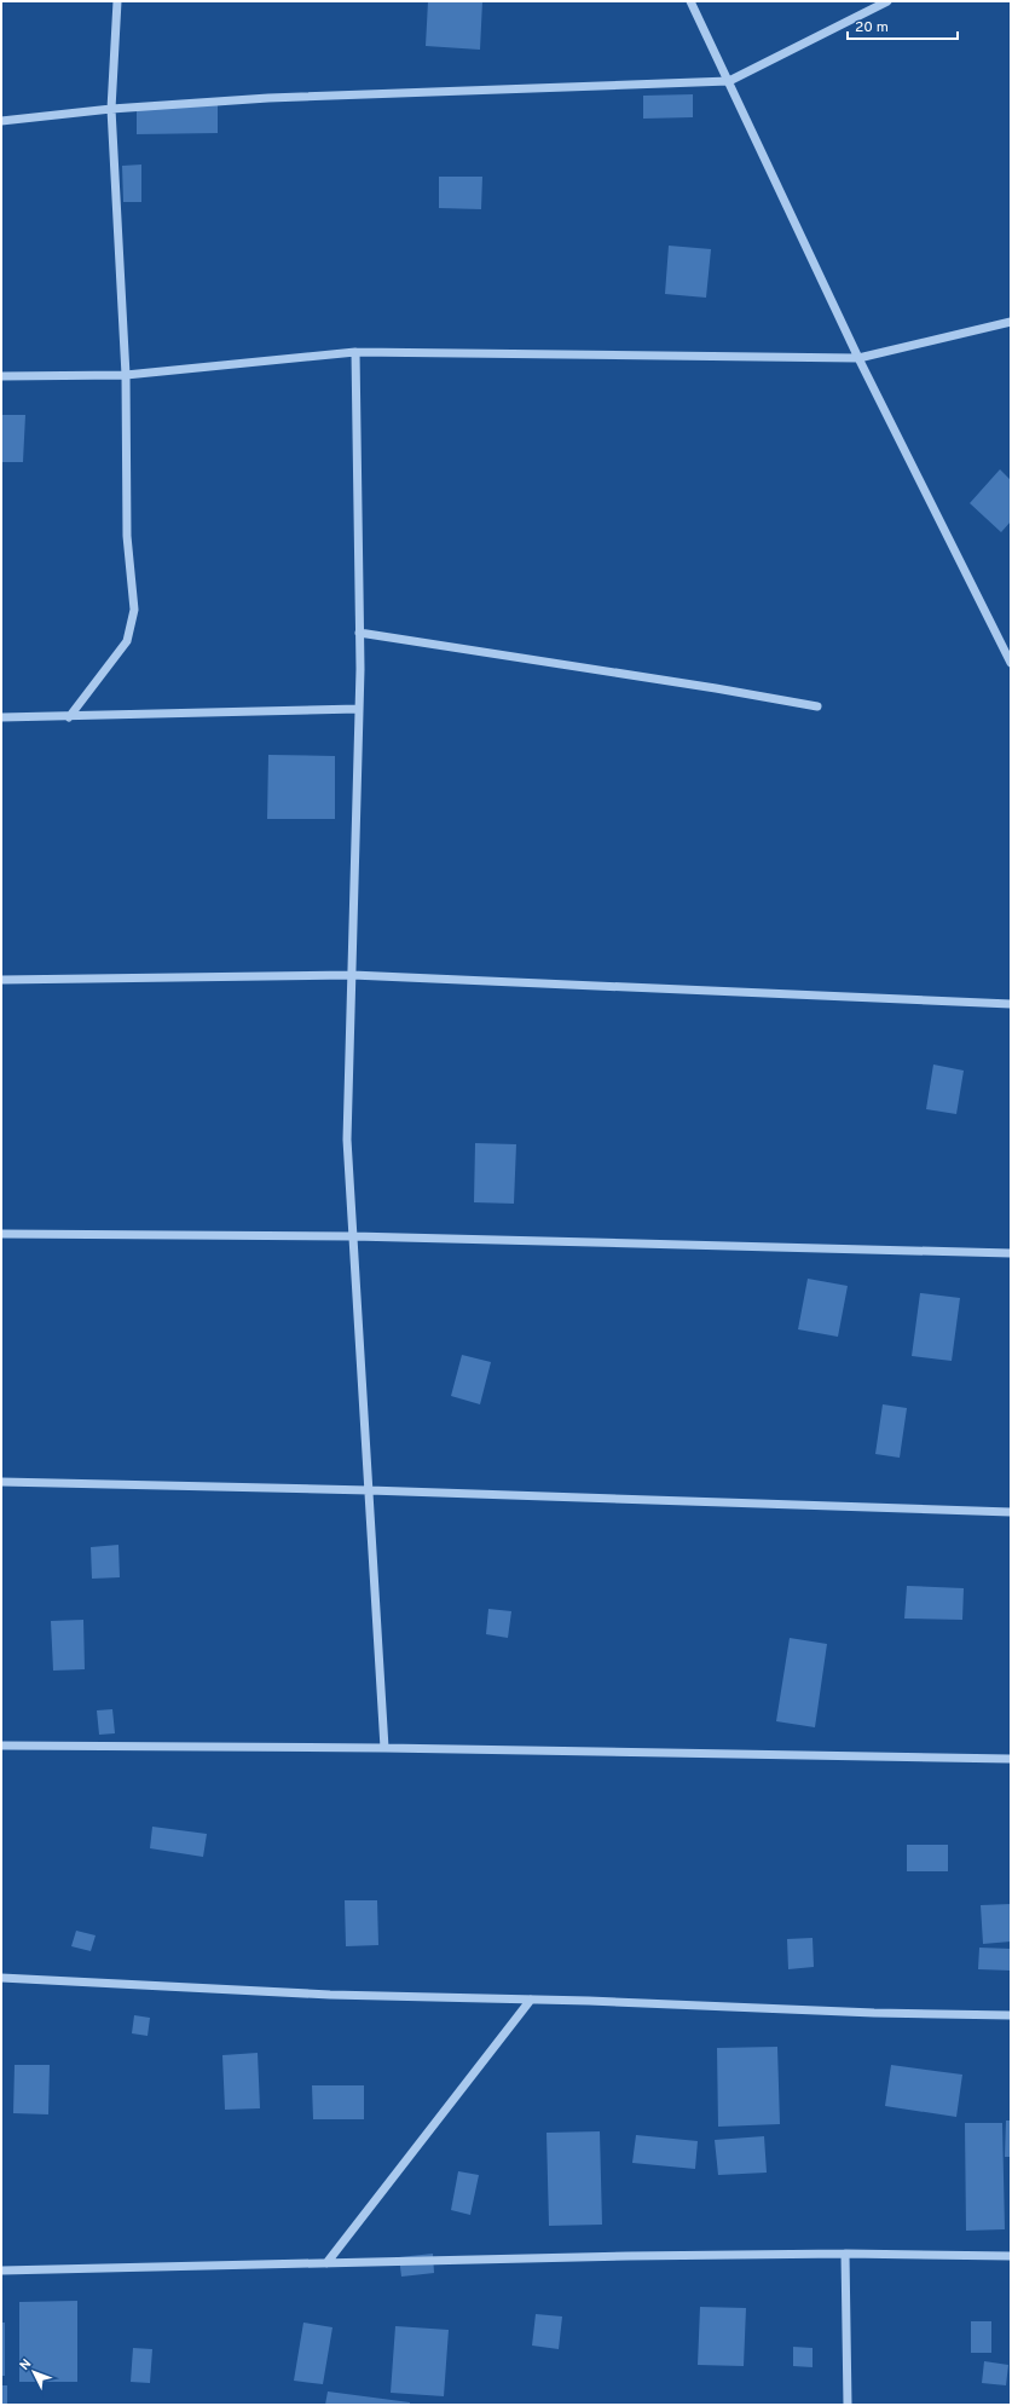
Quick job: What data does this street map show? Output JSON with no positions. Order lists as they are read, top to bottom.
{
  "scale_bar": "20 m",
  "north": "top left"
}
